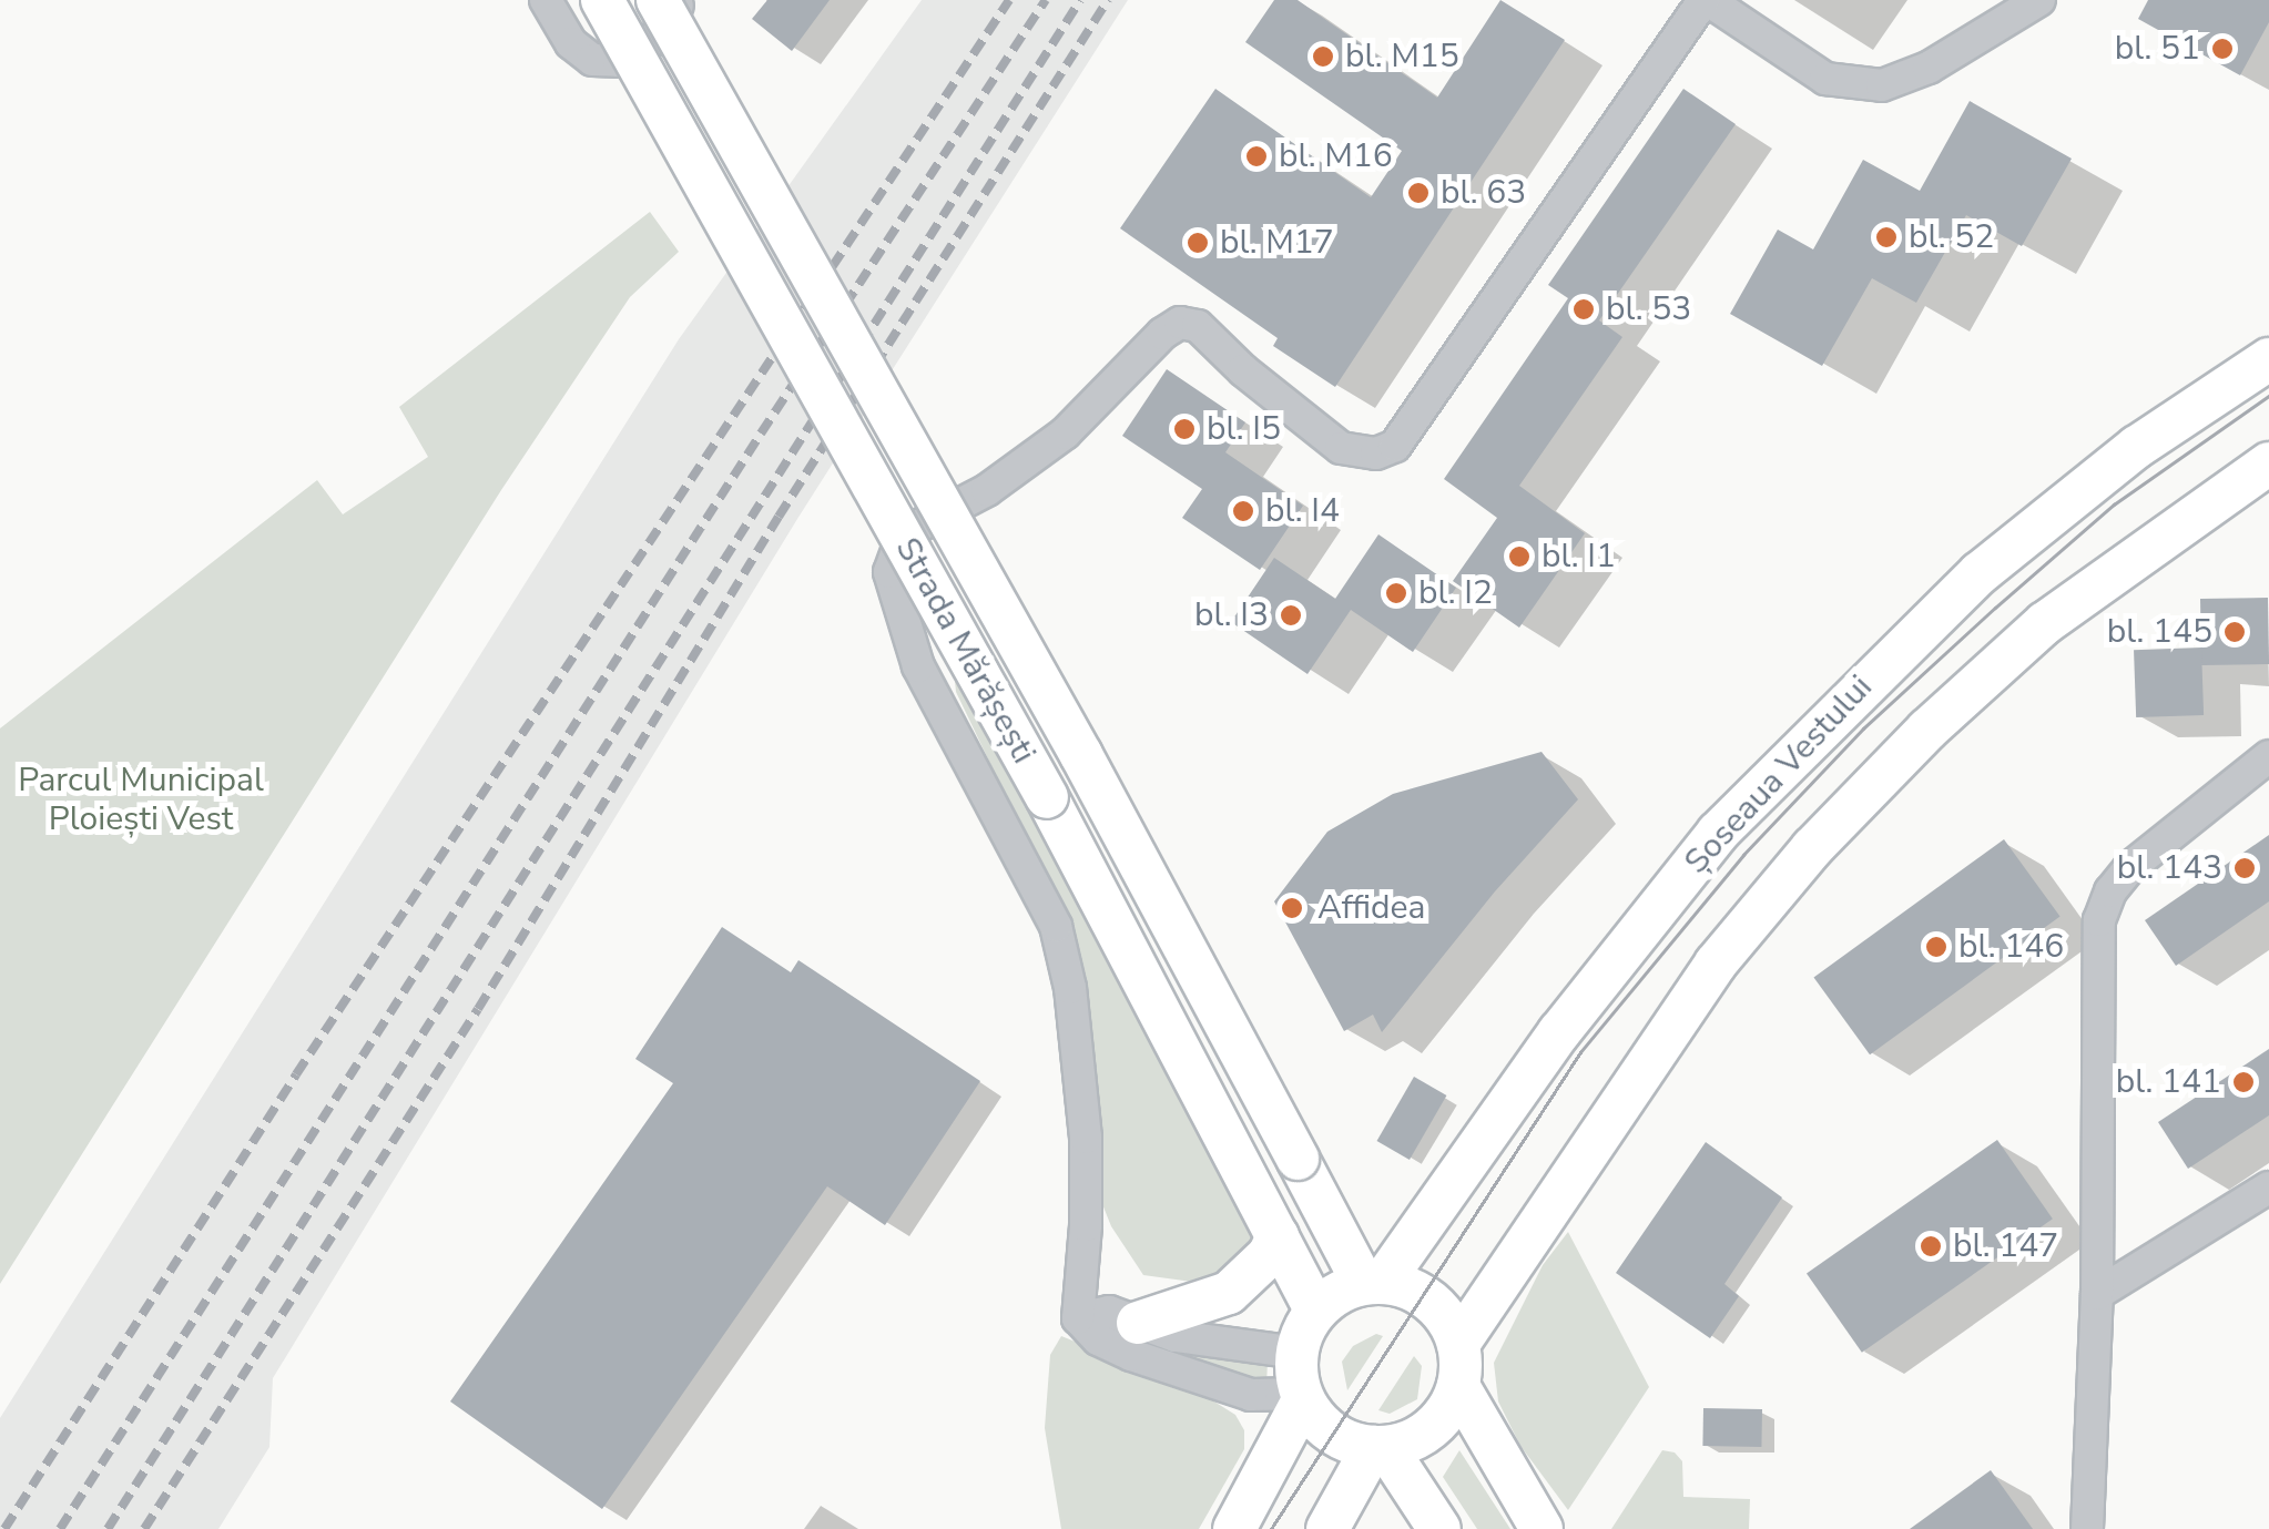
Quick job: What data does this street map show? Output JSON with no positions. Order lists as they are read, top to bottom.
{
  "streets": {
    "main road": ["Strada Mărășești", "Șoseaua Vestului"]
  },
  "crossings": [
    ["Strada Mărășești", "Șoseaua Vestului"]
  ],
  "parks": ["Parcul Municipal Ploiești Vest"],
  "places": [
    "bl. 51",
    "bl. M15",
    "bl. M16",
    "bl. 63",
    "bl. 52",
    "bl. M17",
    "bl. 53",
    "bl. I5",
    "bl. I4",
    "bl. I1",
    "bl. I2",
    "bl. I3",
    "bl. 145",
    "bl. 143",
    "Affidea",
    "bl. 146",
    "bl. 141",
    "bl. 147"
  ]
}
